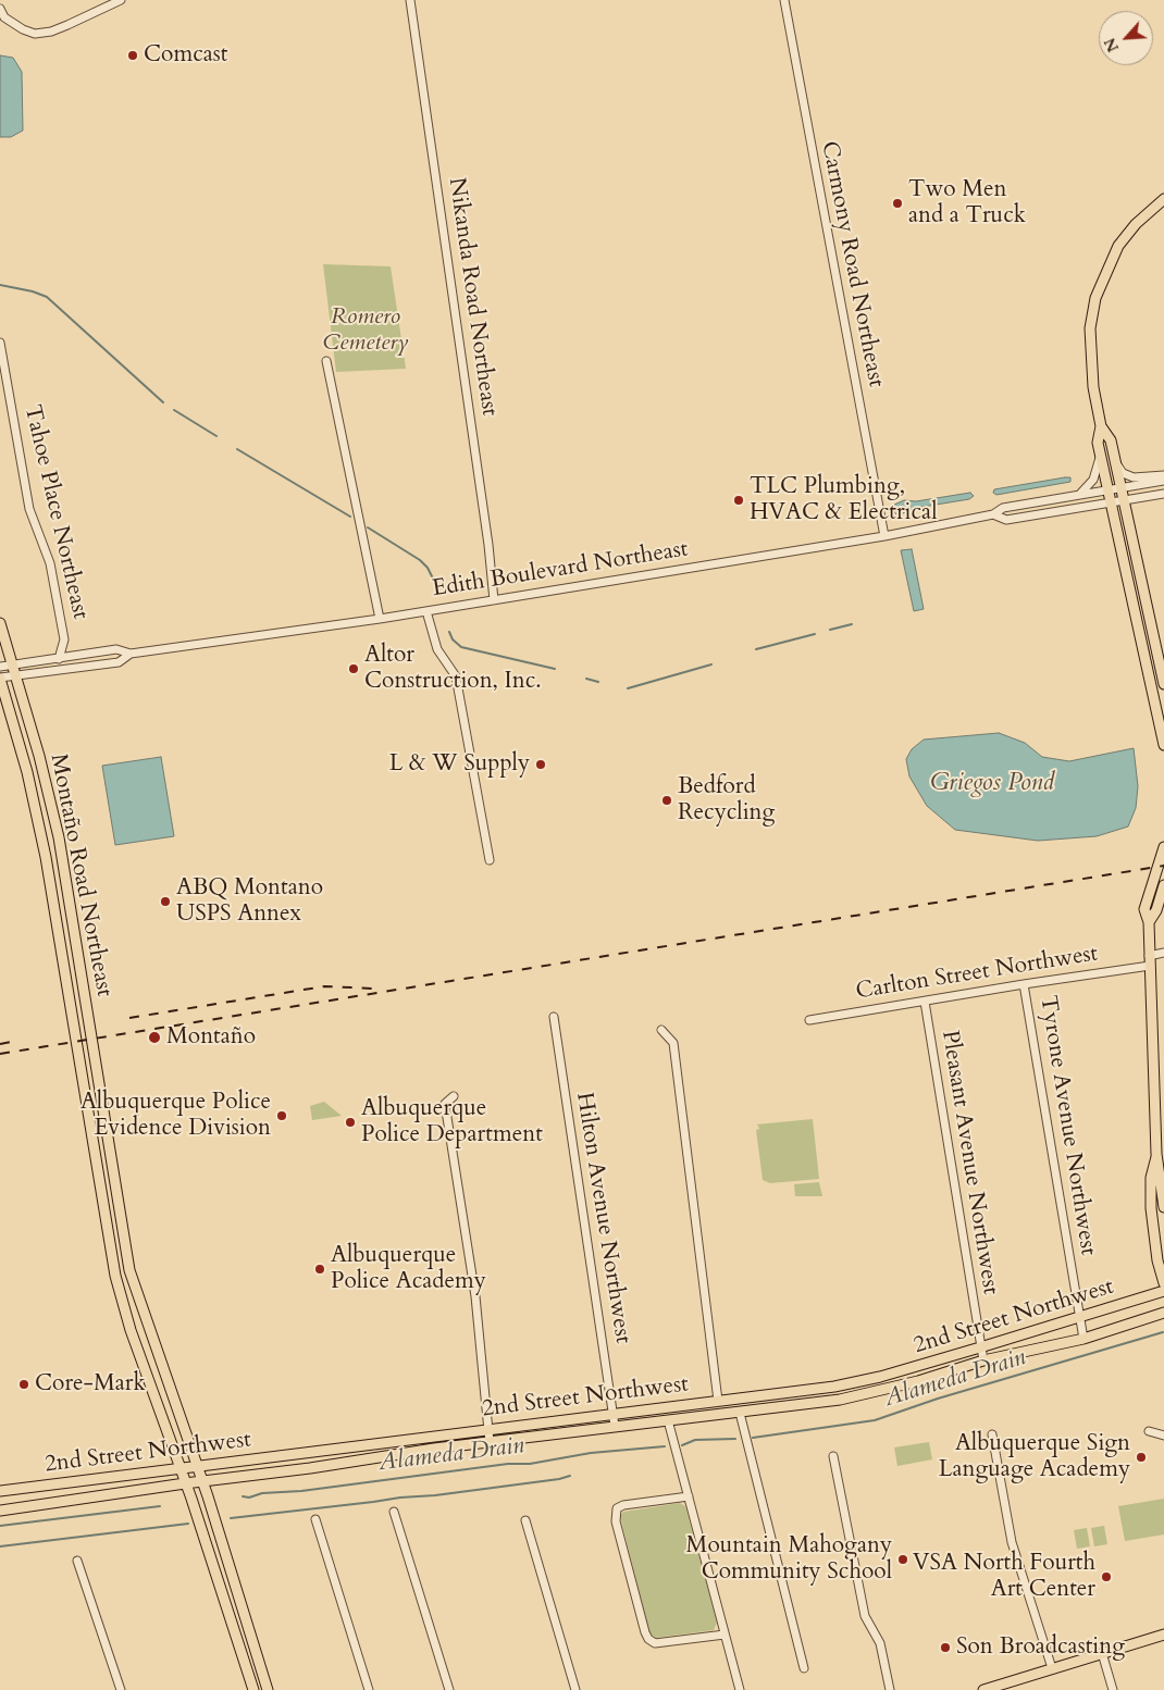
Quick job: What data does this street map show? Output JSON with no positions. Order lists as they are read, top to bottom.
{
  "streets": {
    "main road": ["Montaño Road Northeast", "2nd Street Northwest"],
    "street": [
      "Carmony Road Northeast",
      "Nikanda Road Northeast",
      "Tahoe Place Northeast",
      "Edith Boulevard Northeast",
      "Carlton Street Northwest",
      "Tyrone Avenue Northwest",
      "Pleasant Avenue Northwest",
      "Hilton Avenue Northwest"
    ]
  },
  "crossings": [
    ["Carmony Road Northeast", "Edith Boulevard Northeast"],
    ["Nikanda Road Northeast", "Edith Boulevard Northeast"],
    ["Tahoe Place Northeast", "Edith Boulevard Northeast"],
    ["Edith Boulevard Northeast", "Montaño Road Northeast"],
    ["Montaño Road Northeast", "2nd Street Northwest"],
    ["Carlton Street Northwest", "Tyrone Avenue Northwest"],
    ["Carlton Street Northwest", "Pleasant Avenue Northwest"],
    ["Tyrone Avenue Northwest", "2nd Street Northwest"],
    ["Pleasant Avenue Northwest", "2nd Street Northwest"],
    ["Hilton Avenue Northwest", "2nd Street Northwest"]
  ],
  "water": ["Griegos Pond", "Alameda Drain"],
  "parks": ["Romero Cemetery"],
  "places": [
    "Comcast",
    "Two Men and a Truck",
    "TLC Plumbing, HVAC & Electrical",
    "Altor Construction, Inc.",
    "L & W Supply",
    "Bedford Recycling",
    "ABQ Montano USPS Annex",
    "Montaño",
    "Albuquerque Police Evidence Division",
    "Albuquerque Police Department",
    "Albuquerque Police Academy",
    "Core-Mark",
    "Albuquerque Sign Language Academy",
    "Mountain Mahogany Community School",
    "VSA North Fourth Art Center",
    "Son Broadcasting"
  ],
  "north": "bottom left"
}
